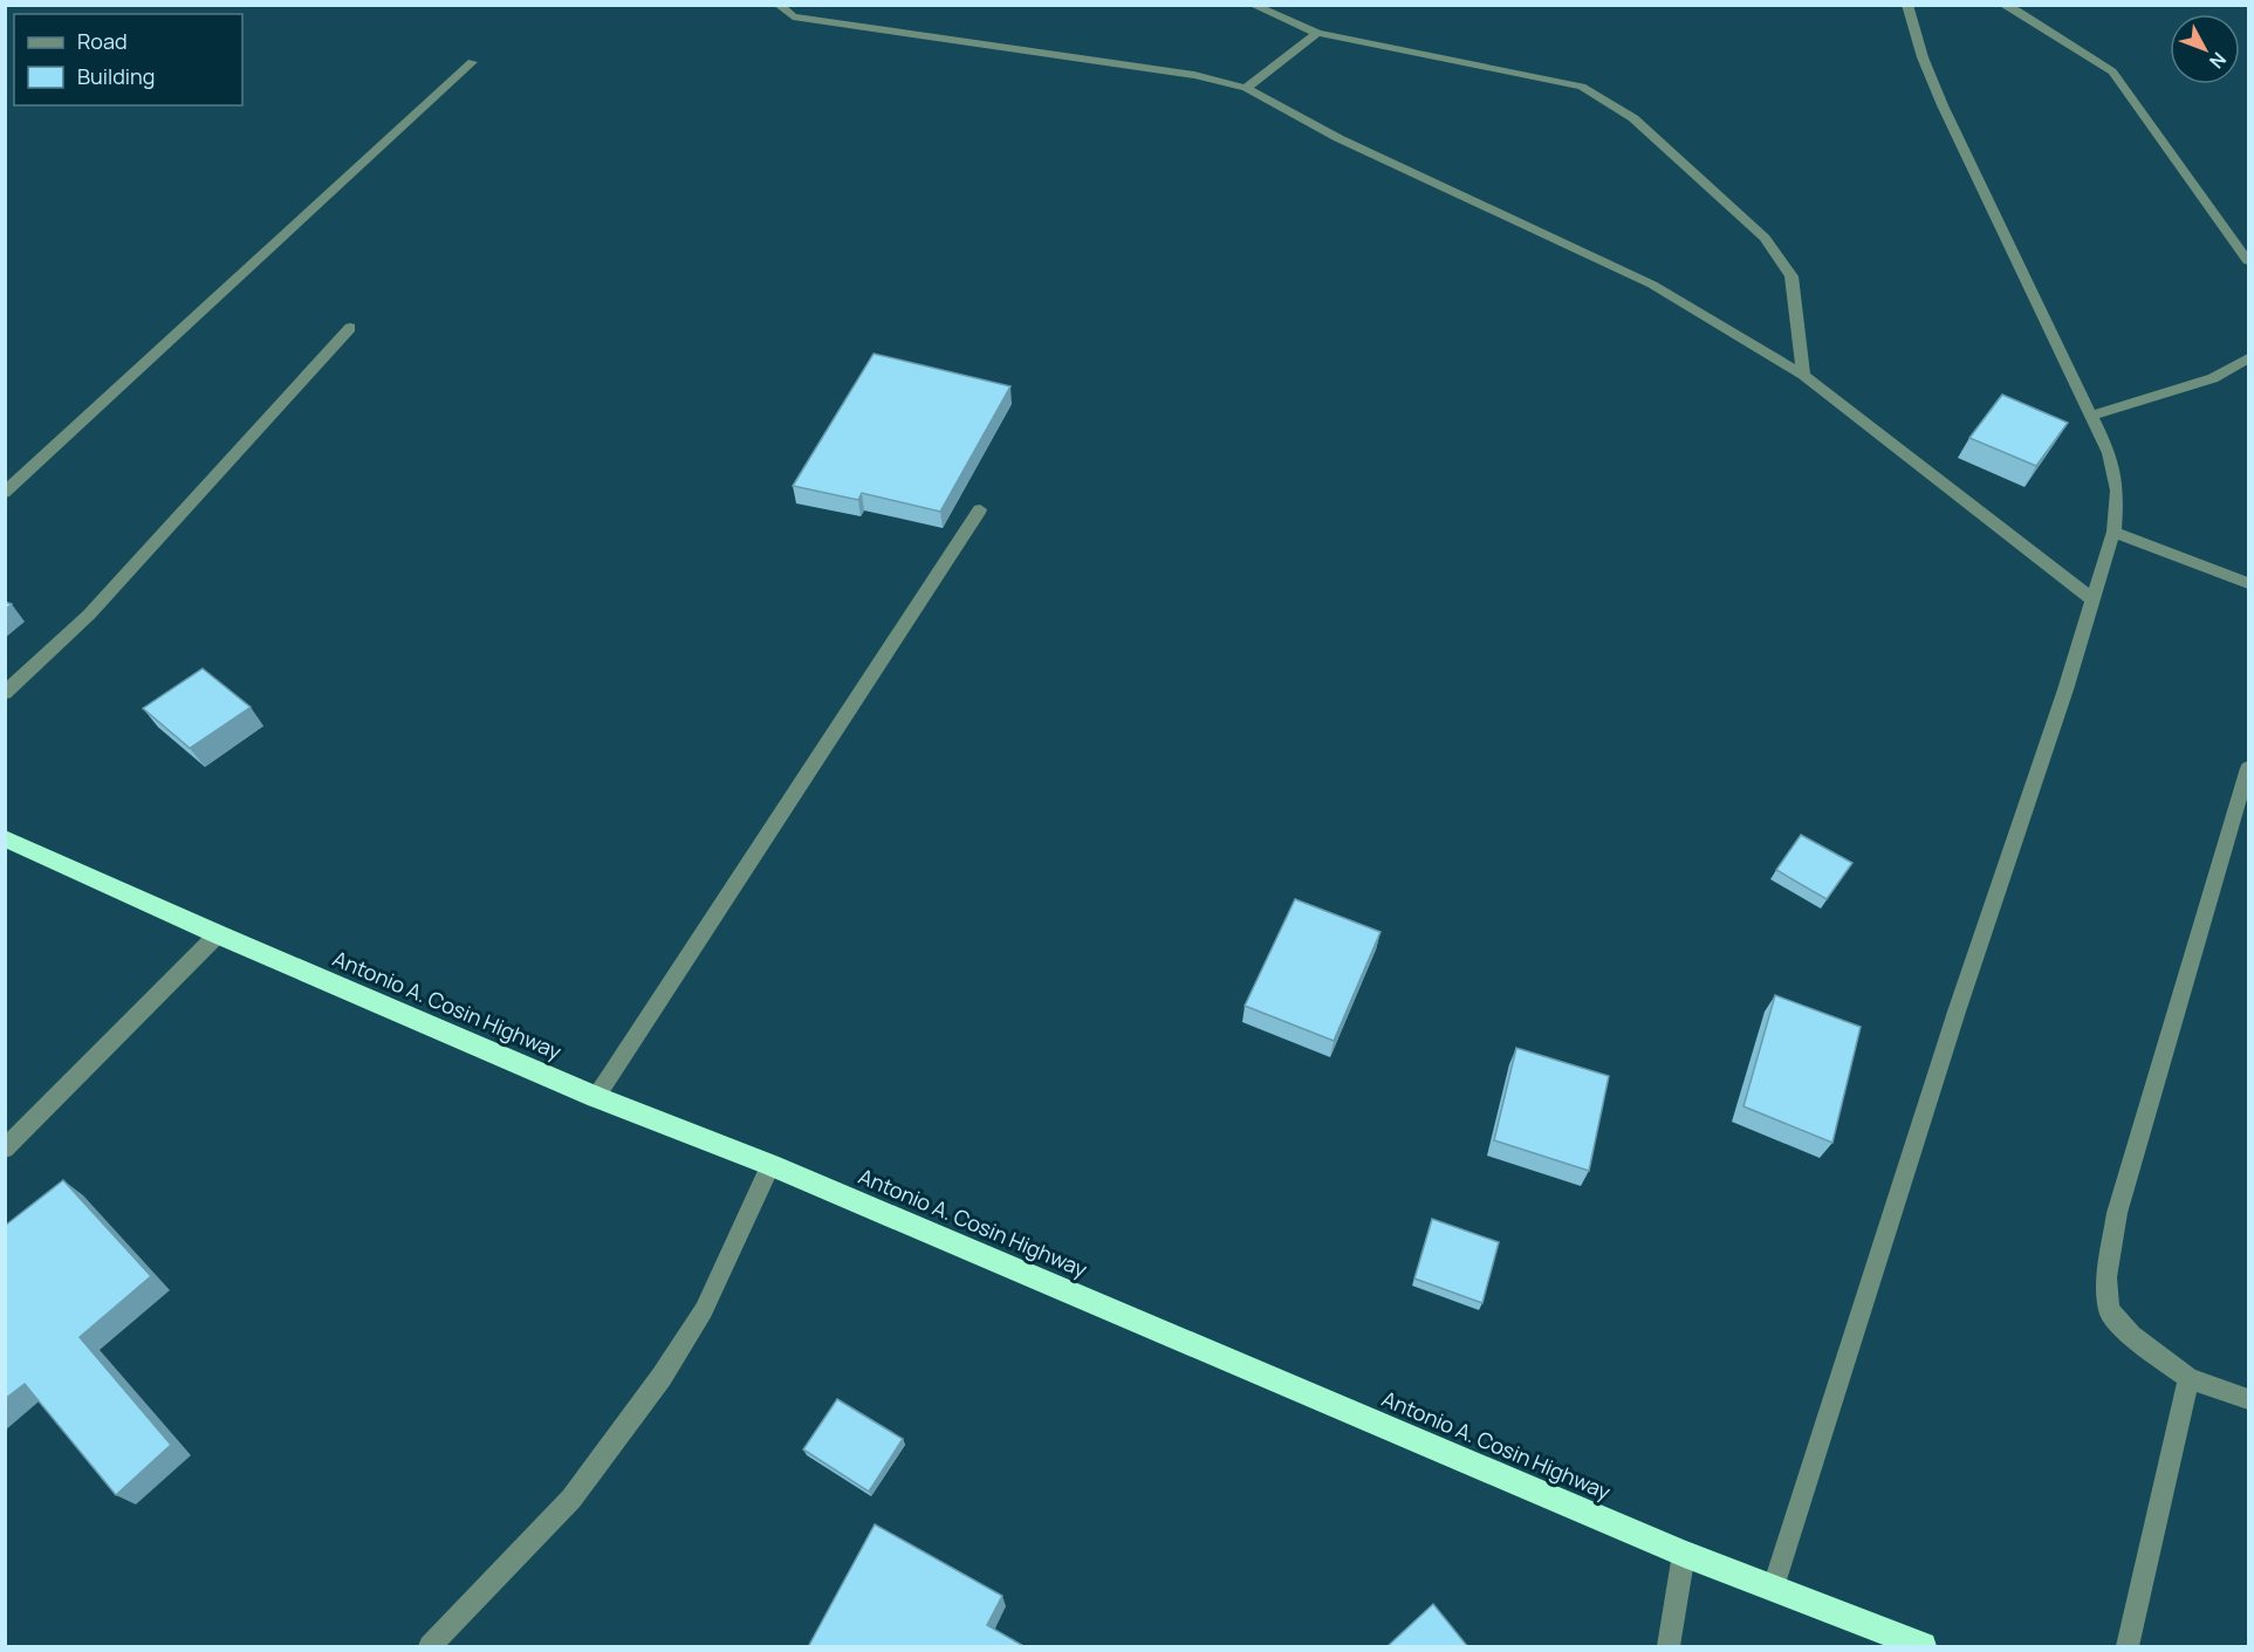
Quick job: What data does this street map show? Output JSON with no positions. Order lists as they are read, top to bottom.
{
  "streets": {
    "highway": ["Antonio A. Cosin Highway"]
  },
  "legend": ["Road", "Building"],
  "north": "bottom right"
}
